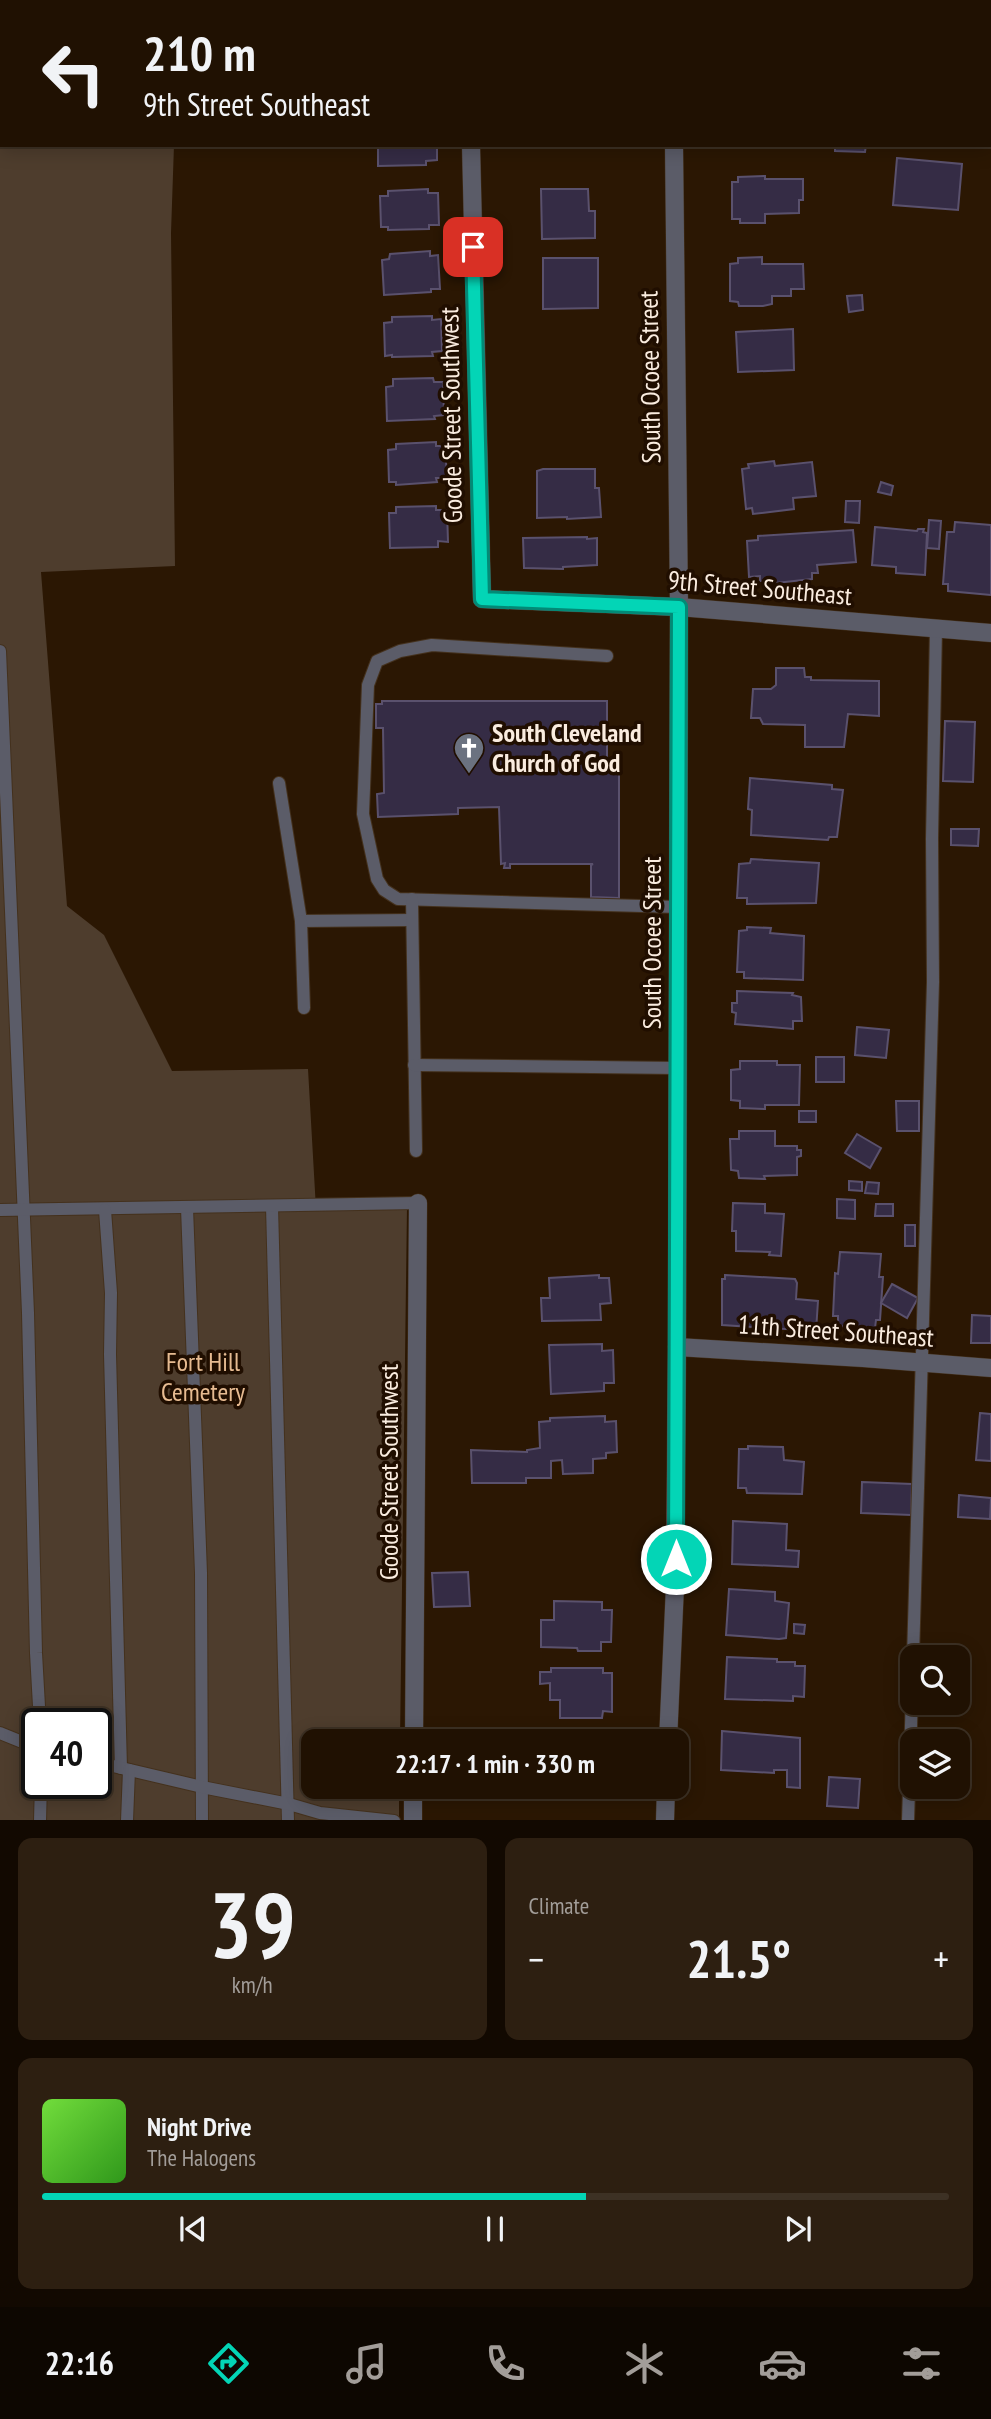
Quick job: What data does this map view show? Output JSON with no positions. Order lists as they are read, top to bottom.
{
  "streets": {
    "street": [
      "South Ocoee Street",
      "Goode Street Southwest",
      "9th Street Southeast",
      "11th Street Southeast"
    ]
  },
  "crossings": [
    ["South Ocoee Street", "9th Street Southeast"],
    ["South Ocoee Street", "11th Street Southeast"],
    ["Goode Street Southwest", "9th Street Southeast"]
  ],
  "parks": ["Fort Hill Cemetery"],
  "places": {
    "church": ["South Cleveland Church of God"]
  },
  "page": {
    "turn": ["210 m", "9th Street Southeast"],
    "limit": "40",
    "trip": "22:17 · 1 min · 330 m",
    "tile": [
      ["39", "km/h"],
      "Climate"
    ],
    "heat": ["−", "21.5°", "+"],
    "song": ["Night Drive", "The Halogens"],
    "tabs": "22:16"
  }
}
